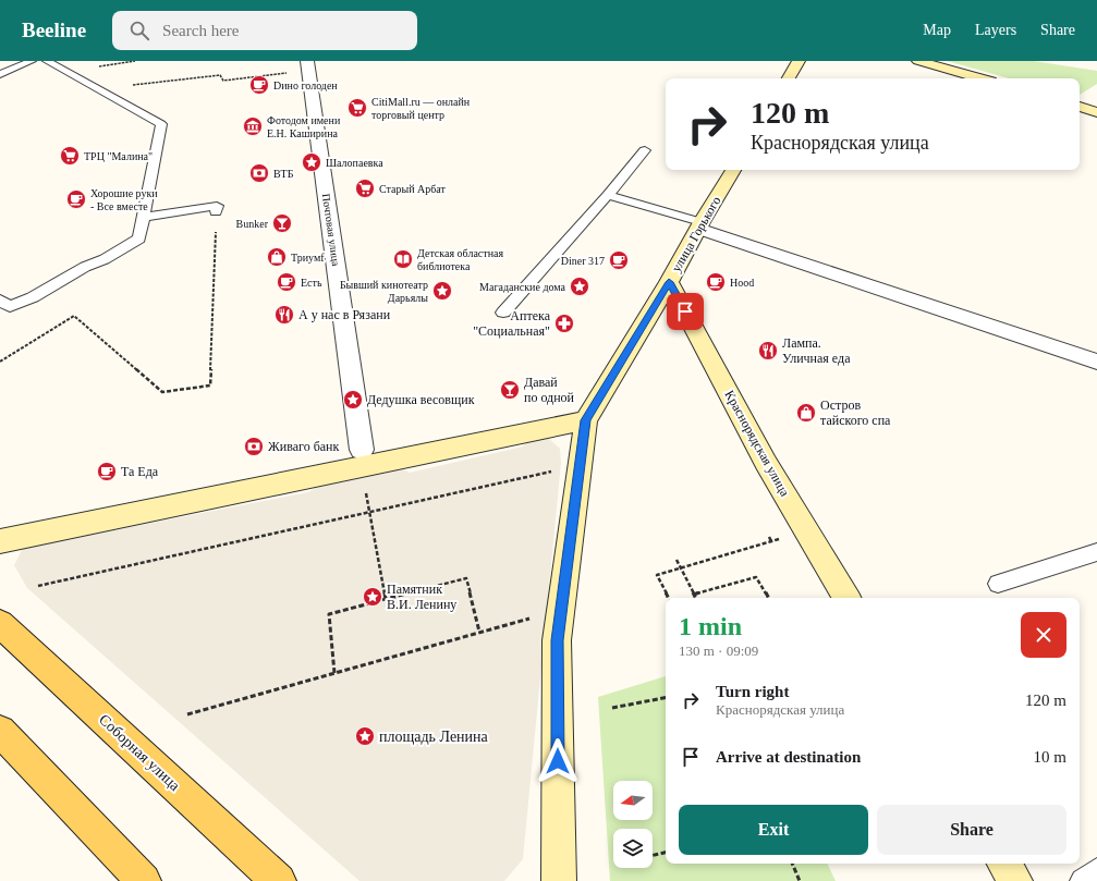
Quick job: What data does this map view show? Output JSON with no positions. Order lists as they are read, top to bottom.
{
  "streets": {
    "main road": ["Соборная улица"],
    "street": ["Почтовая улица", "улица Горького", "Краснорядская улица"]
  },
  "crossings": [
    ["улица Горького", "Краснорядская улица"]
  ],
  "places": {
    "cafe": [
      "Dино голоден",
      "Хорошие руки - Все вместе",
      "Diner 317",
      "Есть",
      "Hood",
      "Та Еда"
    ],
    "supermarket": ["CitiMall.ru — онлайн торговый центр", "ТРЦ \"Малина\"", "Старый Арбат"],
    "museum": ["Фотодом имени Е.Н. Каширина"],
    "place": [
      "Шалопаевка",
      "Магаданские дома",
      "Бывший кинотеатр Дарьялы",
      "Дедушка весовщик",
      "Памятник В.И. Ленину",
      "площадь Ленина"
    ],
    "bank": ["ВТБ", "Живаго банк"],
    "bar": ["Bunker", "Давай по одной"],
    "shop": ["Триумf", "Остров тайского спа"],
    "library": ["Детская областная библиотека"],
    "restaurant": ["А у нас в Рязани", "Лампа. Уличная еда"],
    "pharmacy": ["Аптека \"Социальная\""]
  },
  "north": "left",
  "page": {
    "header": "Beeline",
    "search": "Search here",
    "nav": ["Map", "Layers", "Share"],
    "turn": ["120 m", "Краснорядская улица"],
    "heading": ["1 min", "130 m · 09:09"],
    "list": [
      {
        "name": "Turn right",
        "note": "Краснорядская улица",
        "value": "120 m"
      },
      {
        "name": "Arrive at destination",
        "value": "10 m"
      }
    ],
    "buttons": ["Exit", "Share"]
  }
}
